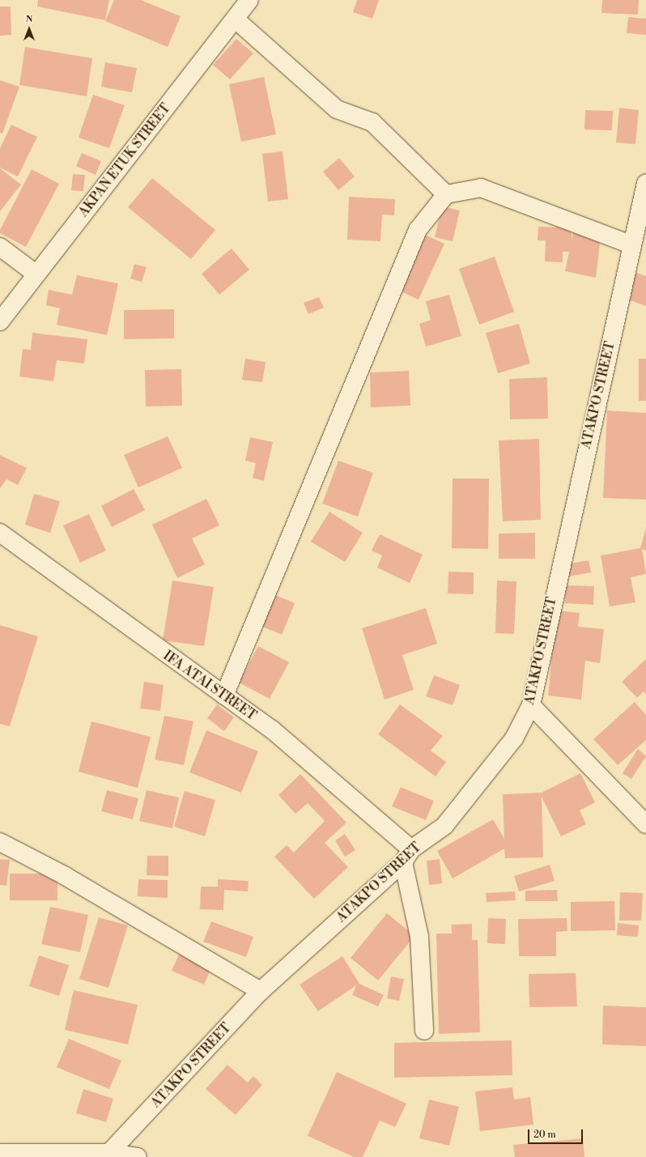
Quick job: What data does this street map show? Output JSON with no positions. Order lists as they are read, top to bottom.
{
  "streets": {
    "street": ["AKPAN ETUK STREET", "ATAKPO STREET", "IFA ATAI STREET"]
  },
  "crossings": [
    ["ATAKPO STREET", "IFA ATAI STREET"]
  ],
  "scale_bar": "20 m",
  "north": "top"
}
